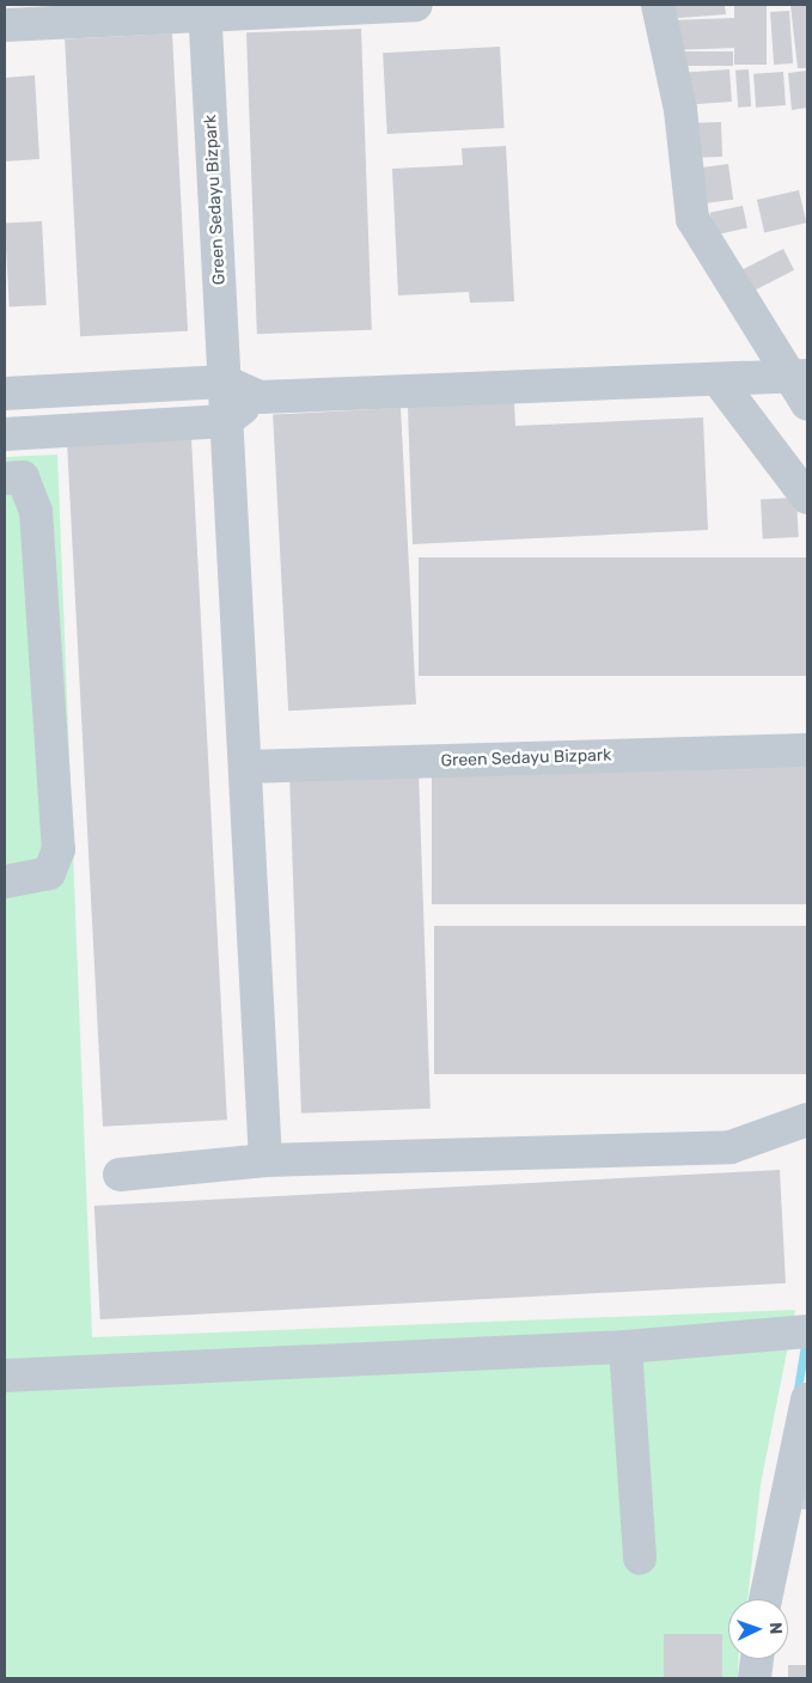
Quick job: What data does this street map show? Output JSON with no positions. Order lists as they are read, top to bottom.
{
  "streets": {
    "street": ["Green Sedayu Bizpark"]
  },
  "north": "right"
}
